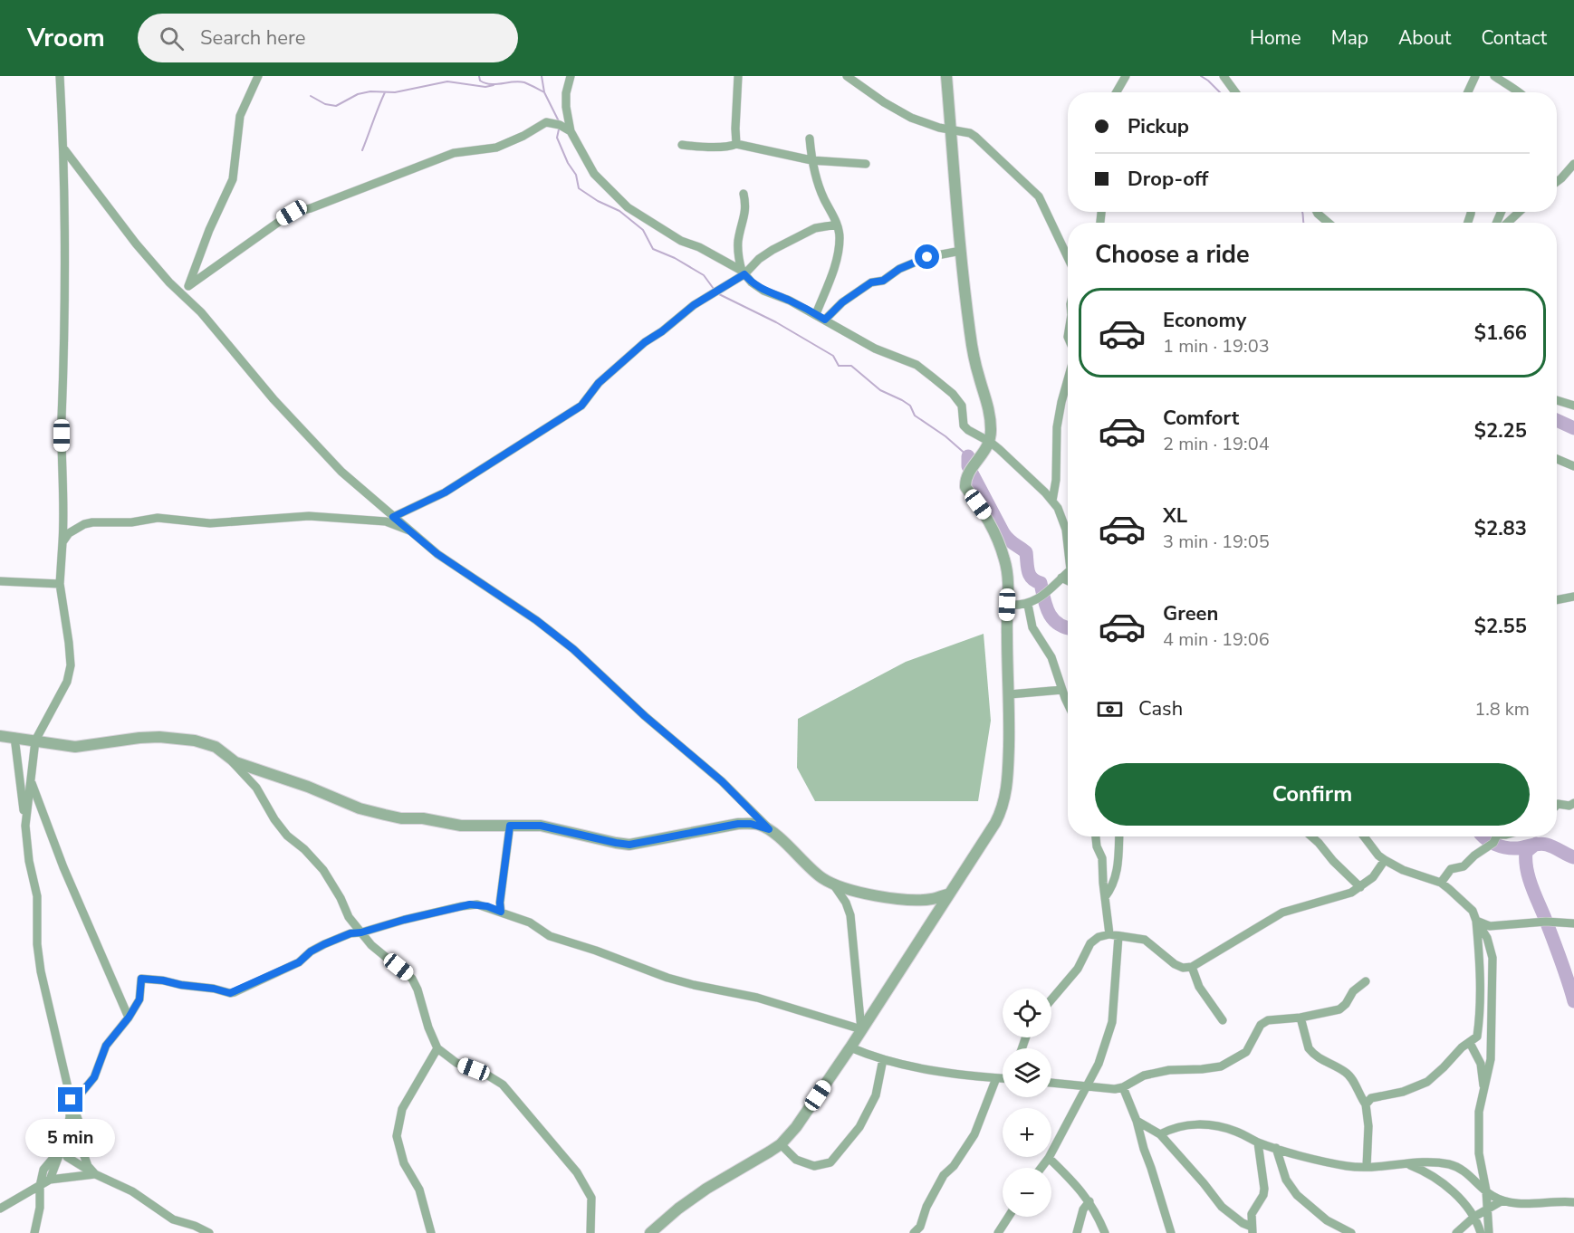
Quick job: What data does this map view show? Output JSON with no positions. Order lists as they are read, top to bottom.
{
  "page": {
    "header": "Vroom",
    "search": "Search here",
    "nav": [
      "Home",
      "Map",
      "About",
      "Contact"
    ],
    "banner": ["Pickup", "Drop-off"],
    "heading": "Choose a ride",
    "list": [
      {
        "name": "Economy",
        "note": "1 min · 19:03",
        "value": "$1.66"
      },
      {
        "name": "Comfort",
        "note": "2 min · 19:04",
        "value": "$2.25"
      },
      {
        "name": "XL",
        "note": "3 min · 19:05",
        "value": "$2.83"
      },
      {
        "name": "Green",
        "note": "4 min · 19:06",
        "value": "$2.55"
      }
    ],
    "pay": ["Cash", "1.8 km"],
    "buttons": "Confirm",
    "map_buttons": ["+", "−"],
    "bubble": "5 min"
  }
}
